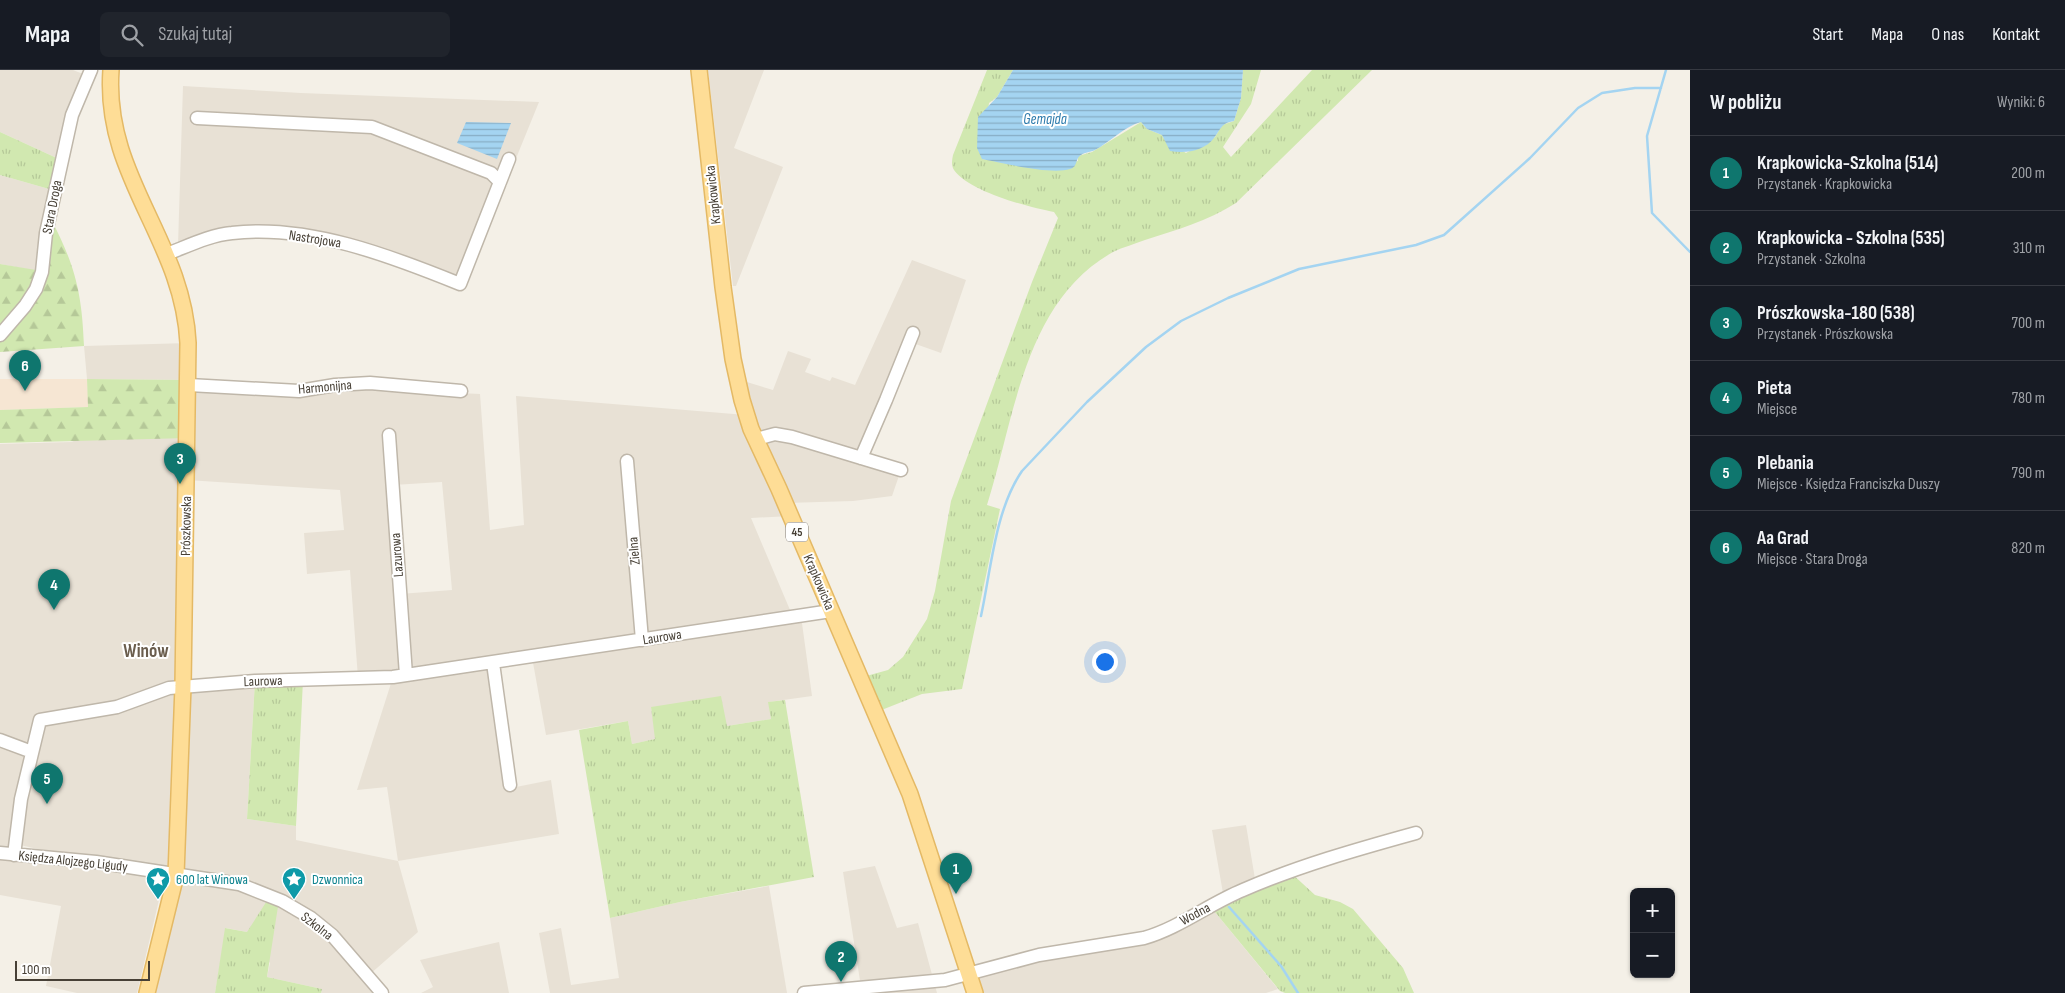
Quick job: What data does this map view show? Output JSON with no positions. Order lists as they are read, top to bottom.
{
  "streets": {
    "main road": ["Krapkowicka", "Prószkowska", "45"],
    "street": [
      "Stara Droga",
      "Nastrojowa",
      "Harmonijna",
      "Zielna",
      "Lazurowa",
      "Laurowa",
      "Księdza Alojzego Ligudy",
      "Wodna",
      "Szkolna"
    ]
  },
  "crossings": [
    ["Krapkowicka", "Laurowa"],
    ["Krapkowicka", "Wodna"],
    ["Nastrojowa", "Prószkowska"],
    ["Harmonijna", "Prószkowska"],
    ["Prószkowska", "Laurowa"],
    ["Prószkowska", "Księdza Alojzego Ligudy"],
    ["Prószkowska", "Szkolna"],
    ["Zielna", "Laurowa"],
    ["Lazurowa", "Laurowa"],
    ["Księdza Alojzego Ligudy", "Szkolna"]
  ],
  "districts": ["Winów"],
  "water": ["Gemajda"],
  "places": {
    "place": ["600 lat Winowa", "Dzwonnica"]
  },
  "scale_bar": "100 m",
  "page": {
    "header": "Mapa",
    "search": "Szukaj tutaj",
    "nav": [
      "Start",
      "Mapa",
      "O nas",
      "Kontakt"
    ],
    "heading": ["W pobliżu", "Wyniki: 6"],
    "list": [
      {
        "mark": "1",
        "name": "Krapkowicka-Szkolna (514)",
        "note": "Przystanek · Krapkowicka",
        "value": "200 m"
      },
      {
        "mark": "2",
        "name": "Krapkowicka - Szkolna (535)",
        "note": "Przystanek · Szkolna",
        "value": "310 m"
      },
      {
        "mark": "3",
        "name": "Prószkowska-180 (538)",
        "note": "Przystanek · Prószkowska",
        "value": "700 m"
      },
      {
        "mark": "4",
        "name": "Pieta",
        "note": "Miejsce",
        "value": "780 m"
      },
      {
        "mark": "5",
        "name": "Plebania",
        "note": "Miejsce · Księdza Franciszka Duszy",
        "value": "790 m"
      },
      {
        "mark": "6",
        "name": "Aa Grad",
        "note": "Miejsce · Stara Droga",
        "value": "820 m"
      }
    ],
    "pins": [
      "6",
      "3",
      "4",
      "5",
      "1",
      "2"
    ],
    "map_buttons": ["+", "−"],
    "scale": "100 m"
  }
}
